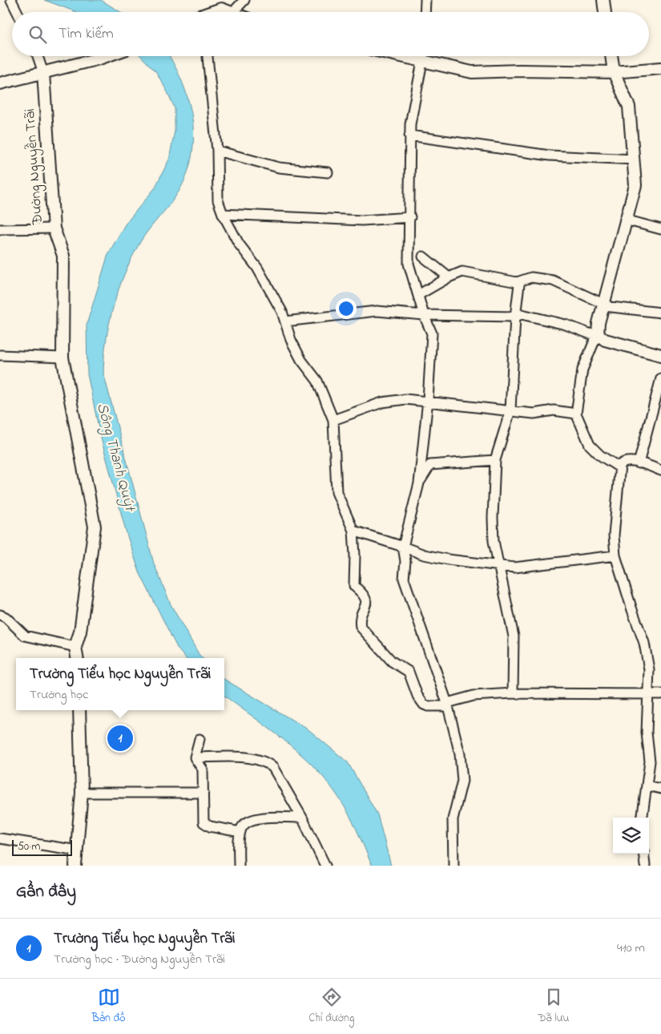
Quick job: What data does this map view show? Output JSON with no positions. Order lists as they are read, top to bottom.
{
  "streets": {
    "street": ["Đường Nguyễn Trãi"]
  },
  "water": ["Sông Thanh Quýt"],
  "scale_bar": "50 m",
  "page": {
    "search": "Tìm kiếm",
    "popup": ["Trường Tiểu học Nguyễn Trãi", "Trường học"],
    "pins": "1",
    "scale": "50 m",
    "heading": "Gần đây",
    "list": [
      {
        "mark": "1",
        "name": "Trường Tiểu học Nguyễn Trãi",
        "note": "Trường học · Đường Nguyễn Trãi",
        "value": "410 m"
      }
    ],
    "nav": ["Bản đồ", "Chỉ đường", "Đã lưu"]
  }
}
